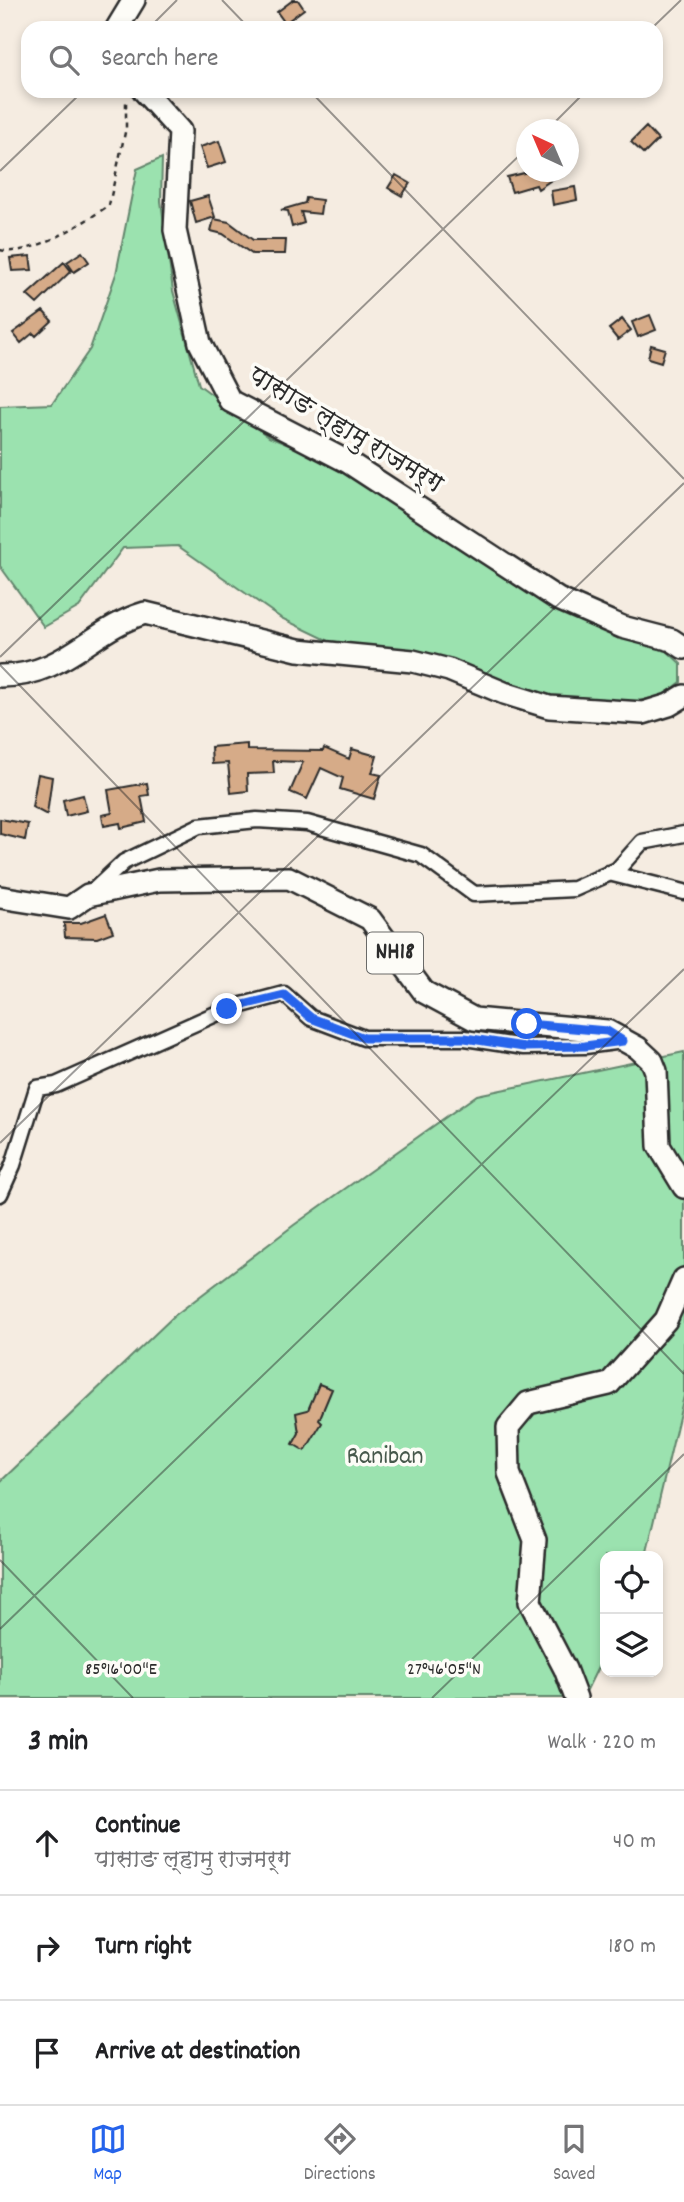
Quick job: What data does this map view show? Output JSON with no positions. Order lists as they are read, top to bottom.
{
  "streets": {
    "main road": ["पासाङ ल्हामु राजमर्ग", "NH18"]
  },
  "parks": ["Raniban"],
  "north": "top left",
  "page": {
    "search": "Search here",
    "heading": ["3 min", "Walk · 220 m"],
    "list": [
      ["Continue", "पासाङ ल्हामु राजमर्ग", "40 m"],
      ["Turn right", "180 m"],
      "Arrive at destination"
    ],
    "nav": ["Map", "Directions", "Saved"]
  },
  "coordinates": ["85°16'00\"E", "27°46'05\"N"]
}
